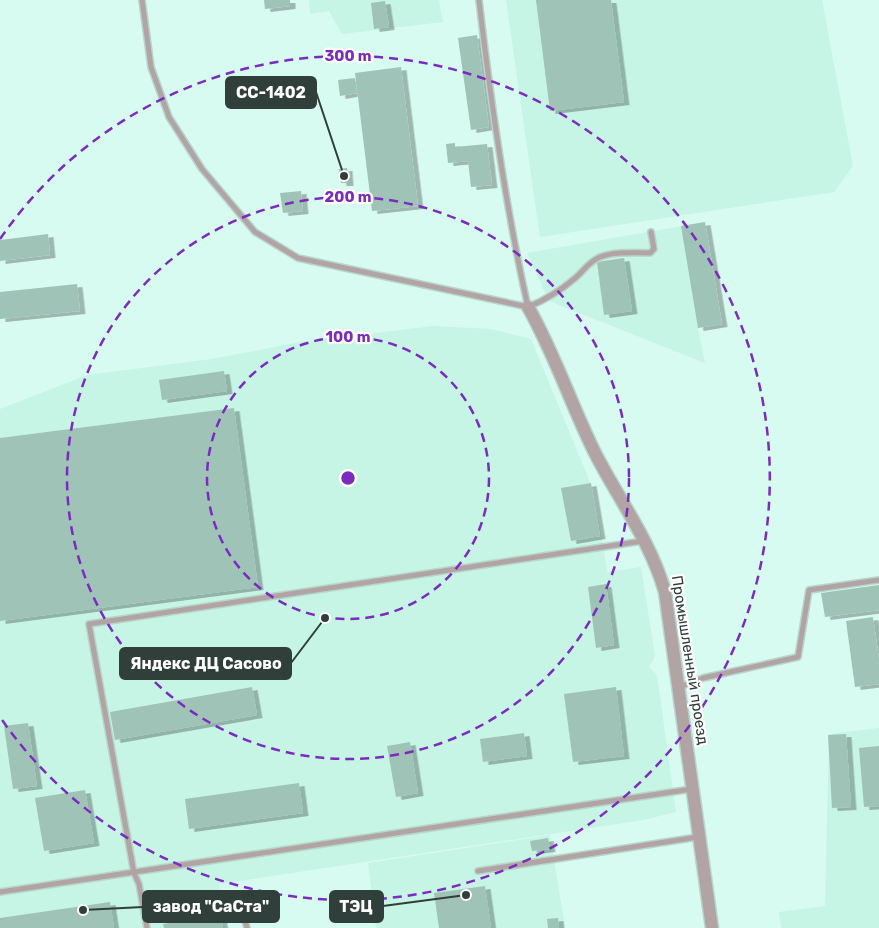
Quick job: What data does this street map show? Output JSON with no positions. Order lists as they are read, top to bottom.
{
  "streets": {
    "street": ["Промышленный проезд"]
  },
  "places": [
    "СС-1402",
    "Яндекс ДЦ Сасово",
    "ТЭЦ",
    "завод \"СаСта\""
  ],
  "rings": ["300 m", "200 m", "100 m"]
}
